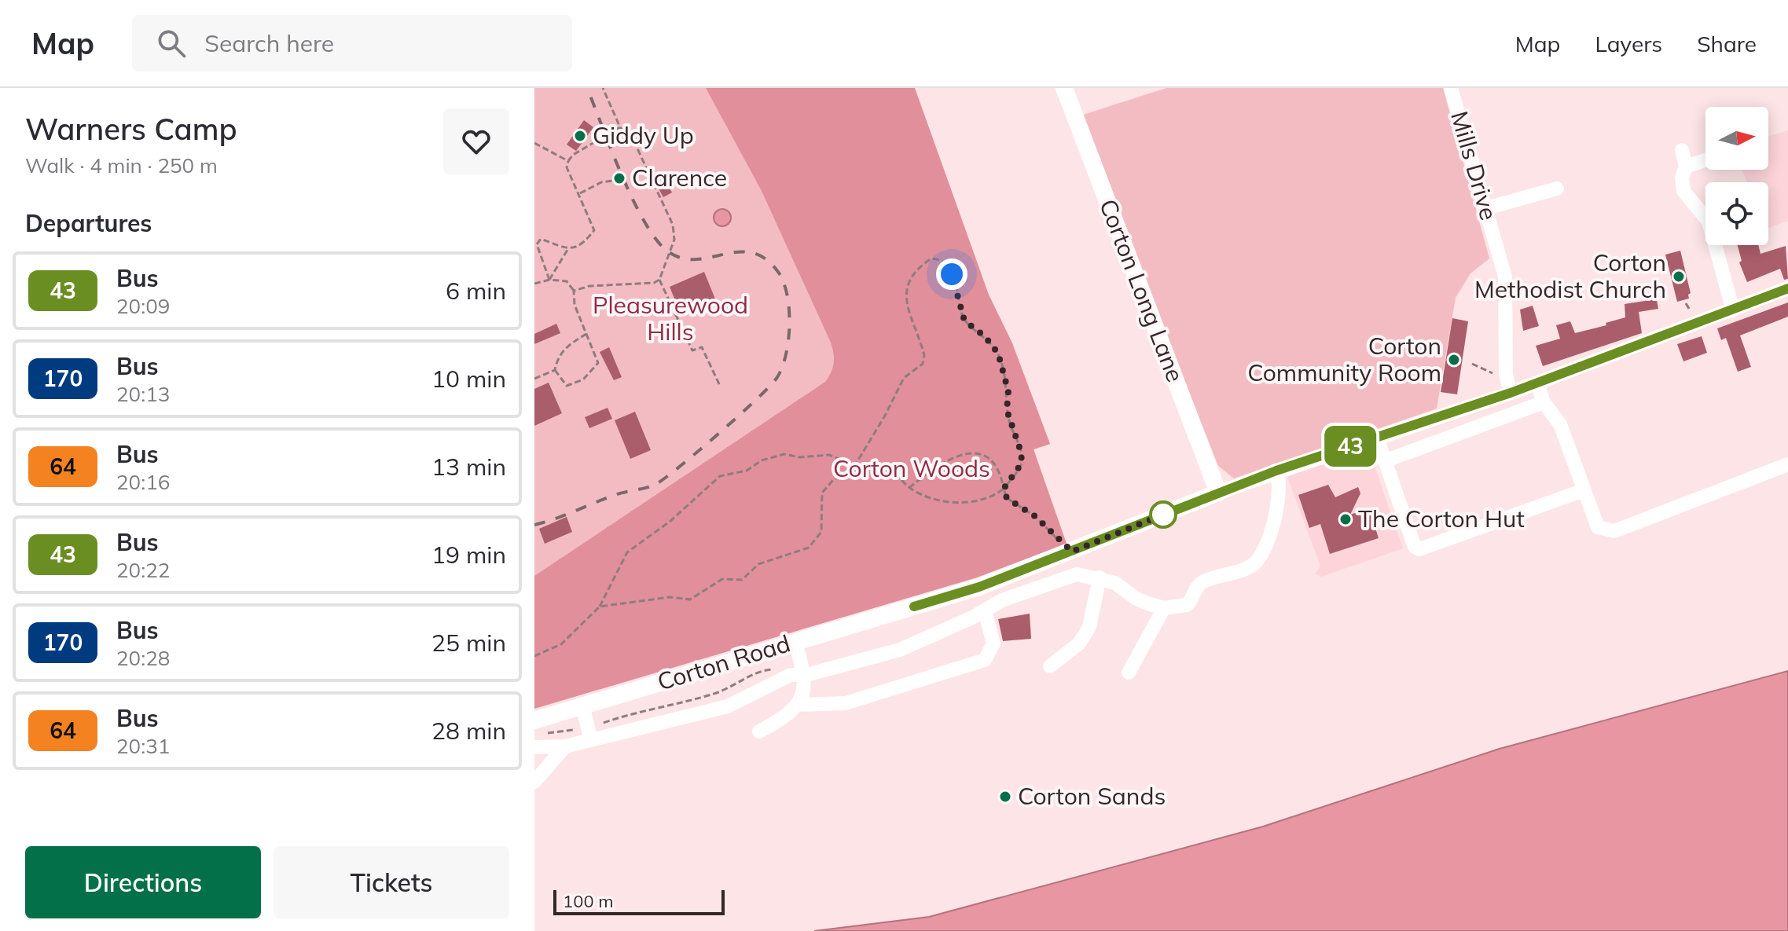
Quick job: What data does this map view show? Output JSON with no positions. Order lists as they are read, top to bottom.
{
  "streets": {
    "main road": ["Corton Long Lane", "Corton Road"],
    "street": ["Mills Drive"]
  },
  "crossings": [
    ["Corton Long Lane", "Corton Road"]
  ],
  "parks": ["Pleasurewood Hills", "Corton Woods"],
  "places": [
    "Giddy Up",
    "Clarence",
    "Corton Methodist Church",
    "Corton Community Room",
    "The Corton Hut",
    "Corton Sands"
  ],
  "lines": ["bus line 43"],
  "scale_bar": "100 m",
  "north": "right",
  "page": {
    "header": "Map",
    "search": "Search here",
    "nav": ["Map", "Layers", "Share"],
    "heading": [
      ["Warners Camp", "Walk · 4 min · 250 m"],
      "Departures"
    ],
    "on_map": "43",
    "list": [
      {
        "mark": "43",
        "name": "Bus",
        "note": "20:09",
        "value": "6 min"
      },
      {
        "mark": "170",
        "name": "Bus",
        "note": "20:13",
        "value": "10 min"
      },
      {
        "mark": "64",
        "name": "Bus",
        "note": "20:16",
        "value": "13 min"
      },
      {
        "mark": "43",
        "name": "Bus",
        "note": "20:22",
        "value": "19 min"
      },
      {
        "mark": "170",
        "name": "Bus",
        "note": "20:28",
        "value": "25 min"
      },
      {
        "mark": "64",
        "name": "Bus",
        "note": "20:31",
        "value": "28 min"
      }
    ],
    "buttons": ["Directions", "Tickets"],
    "scale": "100 m"
  }
}
